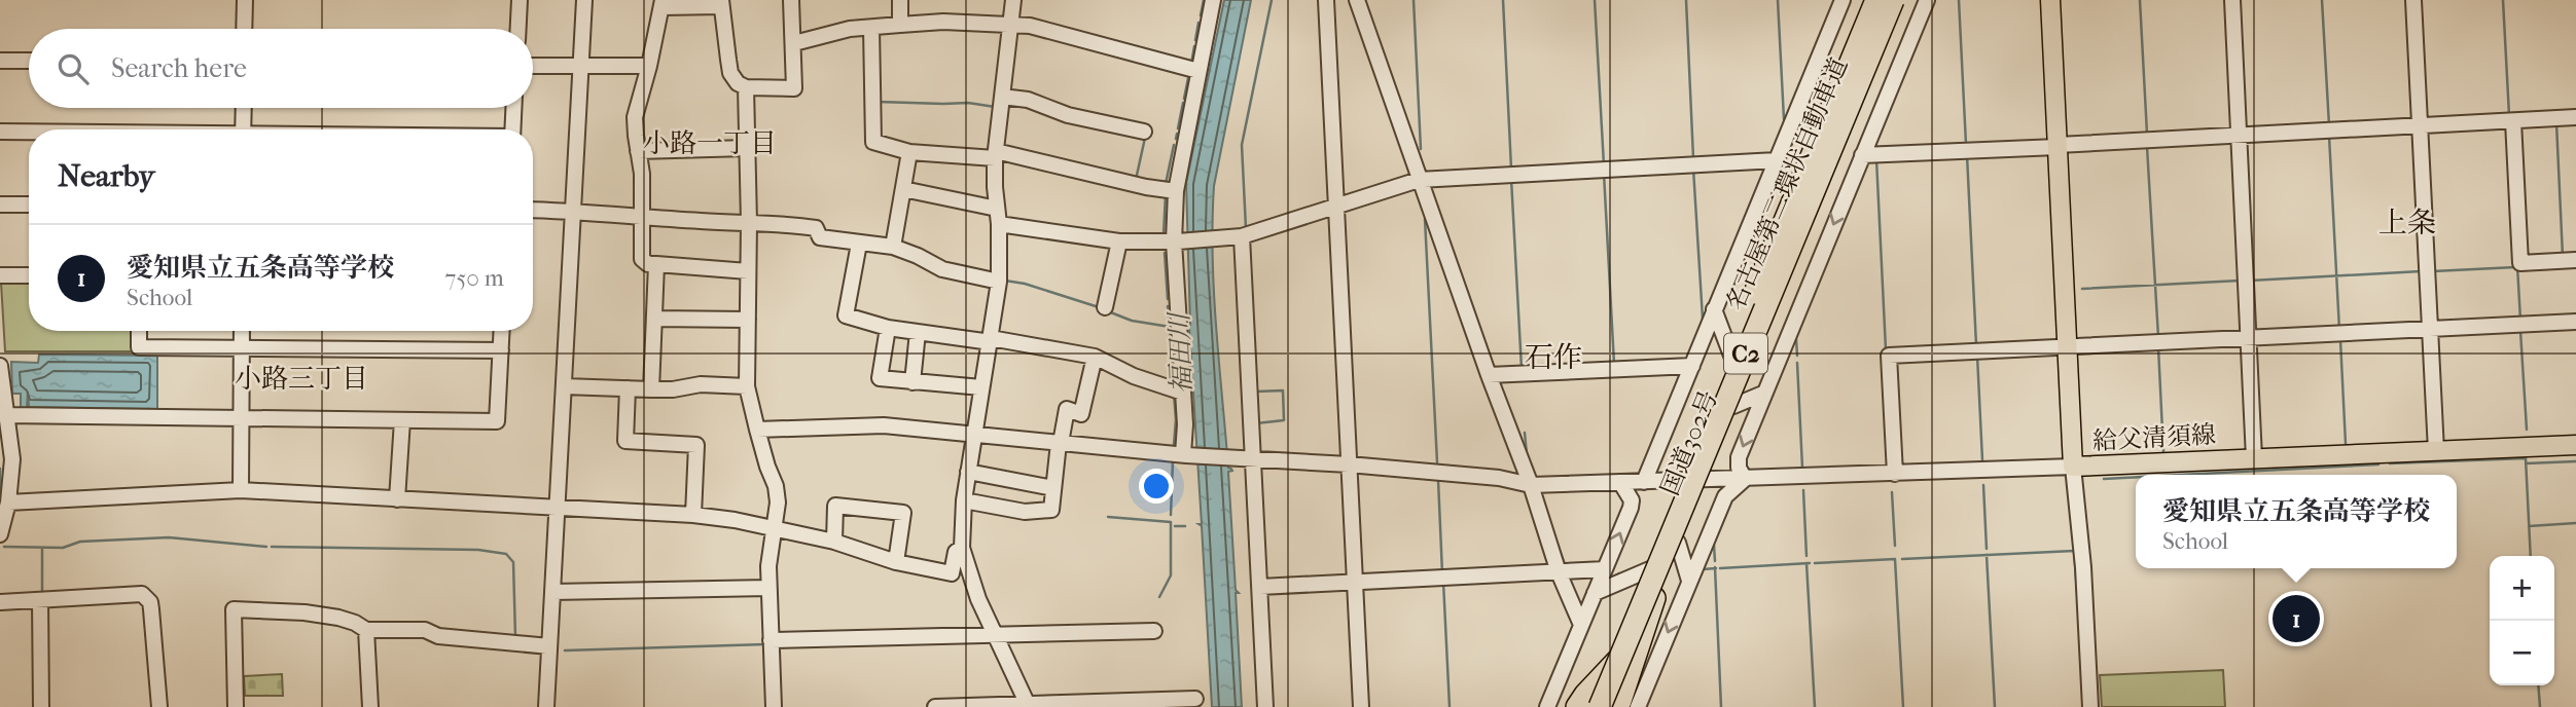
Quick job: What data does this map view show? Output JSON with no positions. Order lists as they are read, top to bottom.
{
  "streets": {
    "highway": ["名古屋第二環状自動車道", "C2", "国道302号"],
    "main road": ["給父清須線"]
  },
  "districts": [
    "小路一丁目",
    "上条",
    "石作",
    "小路三丁目"
  ],
  "water": ["福田川"],
  "page": {
    "search": "Search here",
    "heading": "Nearby",
    "list": [
      {
        "mark": "1",
        "name": "愛知県立五条高等学校",
        "note": "School",
        "value": "750 m"
      }
    ],
    "popup": ["愛知県立五条高等学校", "School"],
    "map_buttons": ["+", "−"],
    "pins": "1"
  }
}
